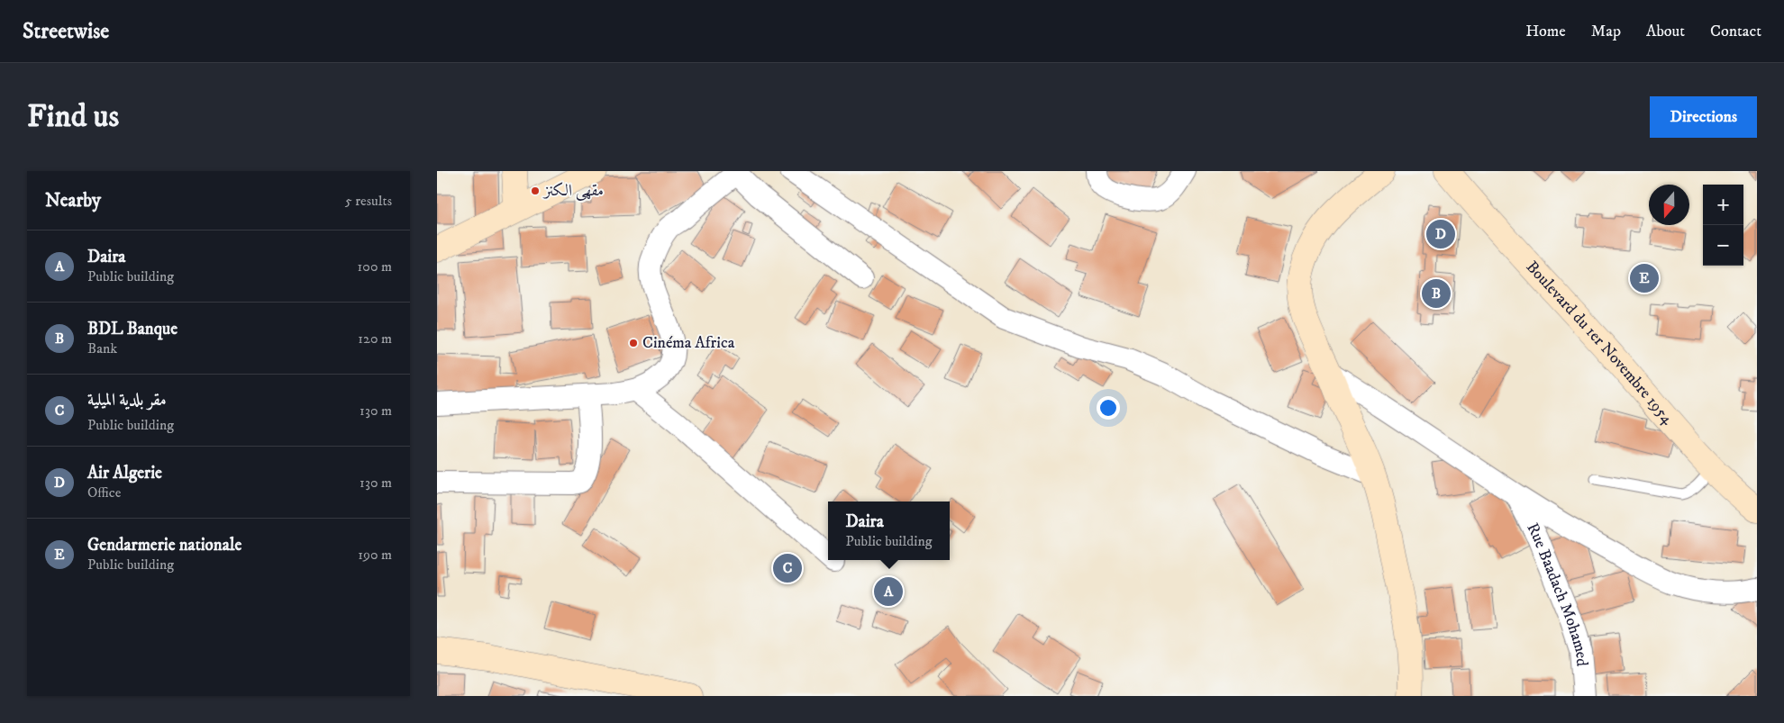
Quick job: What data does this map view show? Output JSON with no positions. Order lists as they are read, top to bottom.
{
  "streets": {
    "main road": ["Boulevard du 1er Novembre 1954"],
    "street": ["Rue Baadach Mohamed"]
  },
  "places": ["مقهى الكنز", "Cinéma Africa"],
  "north": "bottom",
  "page": {
    "header": "Streetwise",
    "nav": [
      "Home",
      "Map",
      "About",
      "Contact"
    ],
    "buttons": "Directions",
    "title": "Find us",
    "heading": ["Nearby", "5 results"],
    "map_buttons": ["+", "−"],
    "pins": [
      "D",
      "E",
      "B",
      "C",
      "A"
    ],
    "list": [
      {
        "mark": "A",
        "name": "Daira",
        "note": "Public building",
        "value": "100 m"
      },
      {
        "mark": "B",
        "name": "BDL Banque",
        "note": "Bank",
        "value": "120 m"
      },
      {
        "mark": "C",
        "name": "مقر بلدية الميلية",
        "note": "Public building",
        "value": "130 m"
      },
      {
        "mark": "D",
        "name": "Air Algerie",
        "note": "Office",
        "value": "130 m"
      },
      {
        "mark": "E",
        "name": "Gendarmerie nationale",
        "note": "Public building",
        "value": "190 m"
      }
    ],
    "popup": ["Daira", "Public building"]
  }
}
